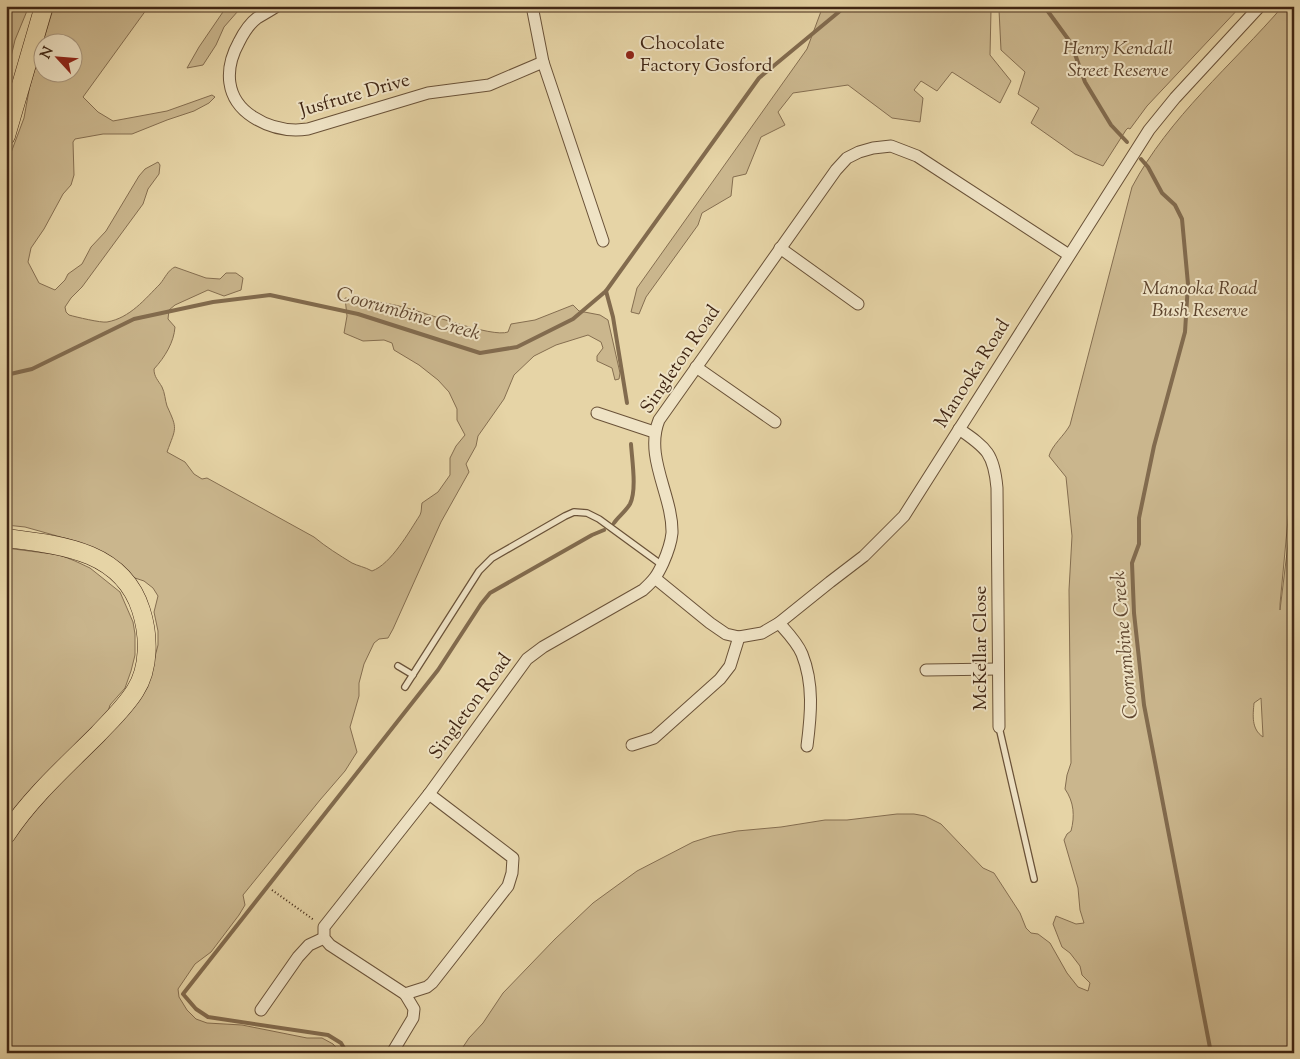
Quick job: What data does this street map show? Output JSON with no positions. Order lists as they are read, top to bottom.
{
  "streets": {
    "street": [
      "Jusfrute Drive",
      "Singleton Road",
      "Manooka Road",
      "McKellar Close"
    ]
  },
  "crossings": [
    ["Singleton Road", "Manooka Road"],
    ["Manooka Road", "McKellar Close"]
  ],
  "water": ["Coorumbine Creek"],
  "parks": ["Henry Kendall Street Reserve", "Manooka Road Bush Reserve"],
  "places": ["Chocolate Factory Gosford"],
  "north": "top left"
}
